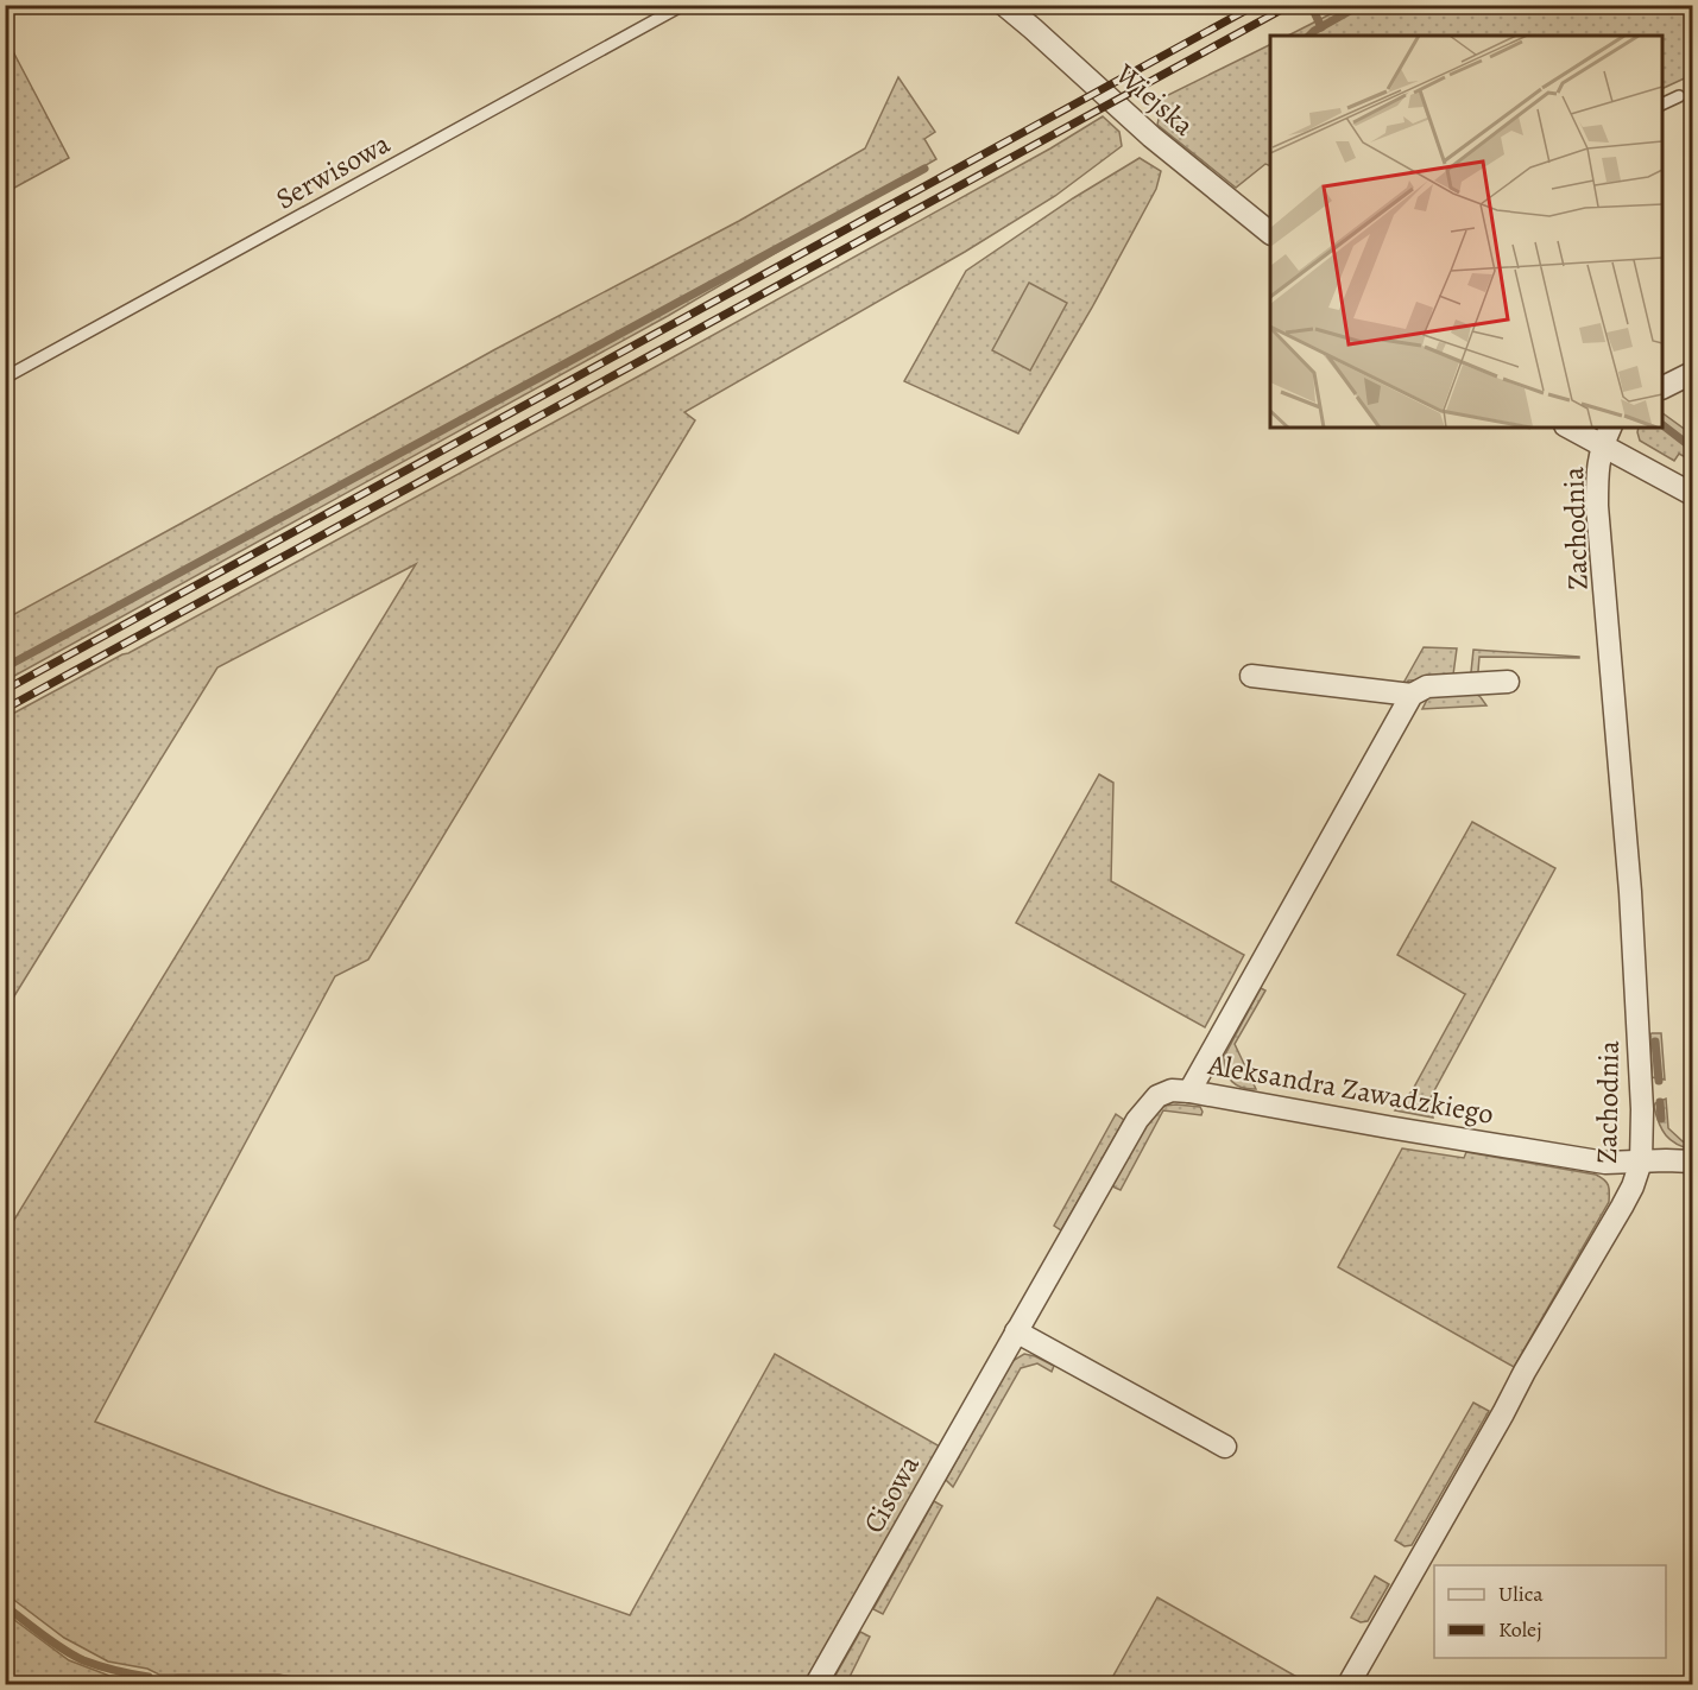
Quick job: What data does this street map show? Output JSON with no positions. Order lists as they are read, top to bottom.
{
  "streets": {
    "street": [
      "Wiejska",
      "Zachodnia",
      "Aleksandra Zawadzkiego",
      "Cisowa"
    ],
    "lane": ["Serwisowa"]
  },
  "crossings": [
    ["Zachodnia", "Aleksandra Zawadzkiego"],
    ["Aleksandra Zawadzkiego", "Cisowa"]
  ],
  "legend": ["Ulica", "Kolej"]
}
